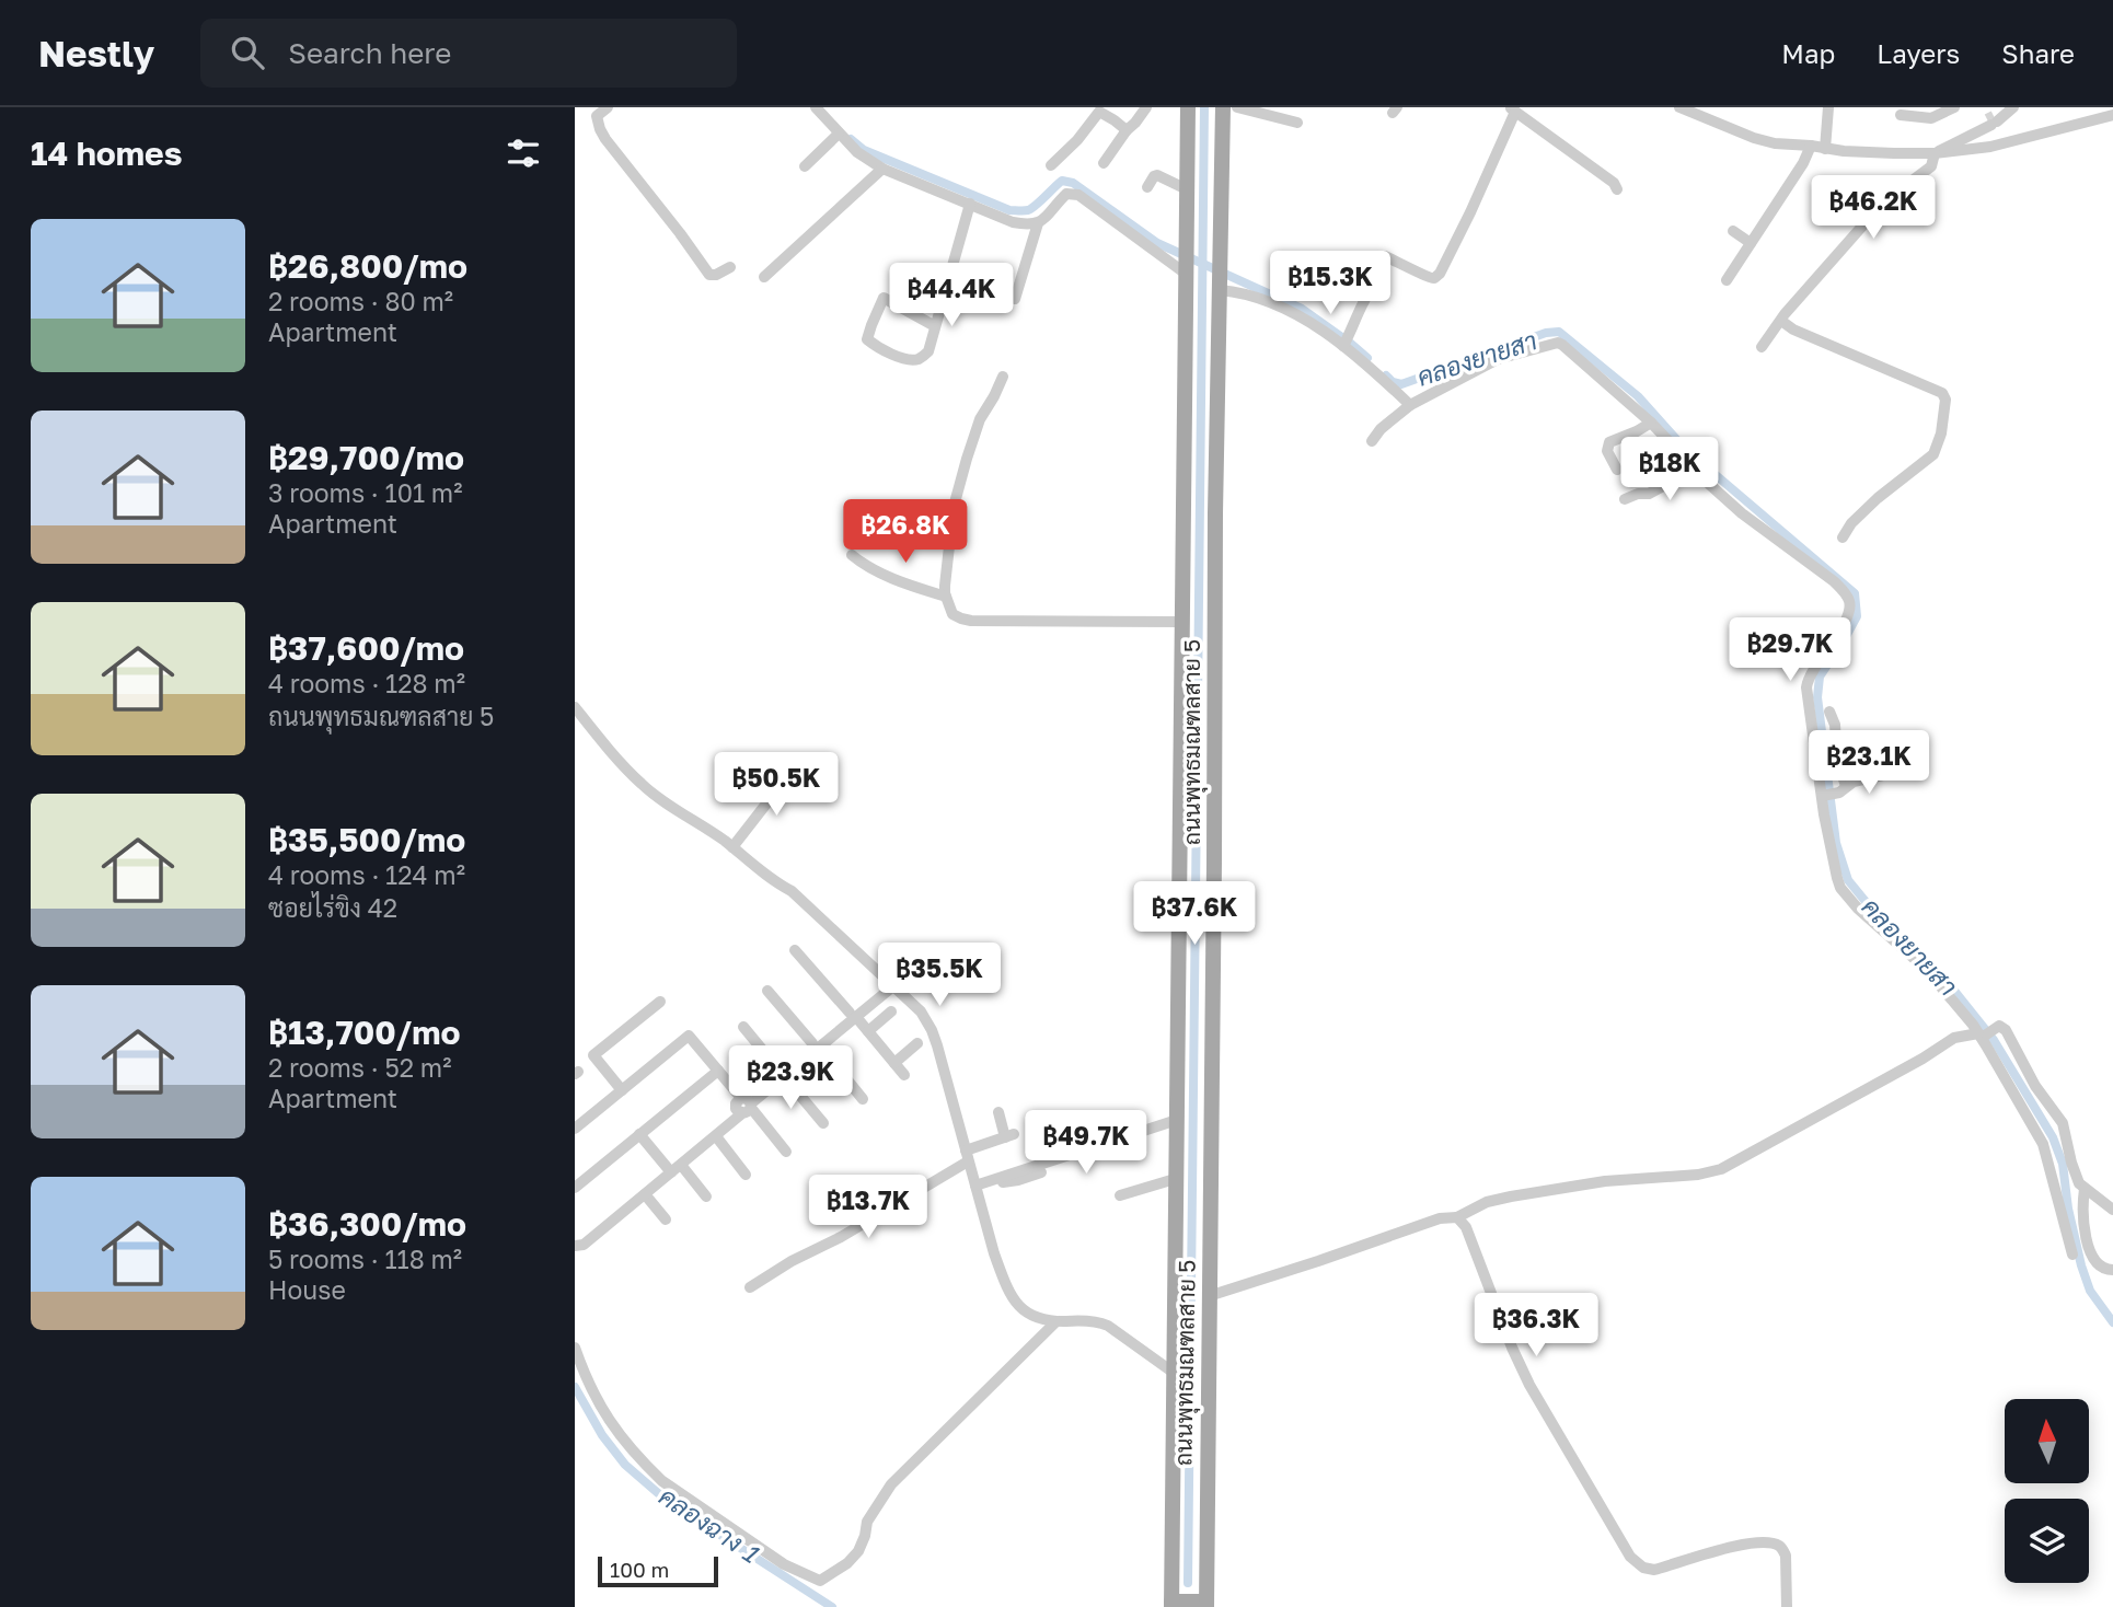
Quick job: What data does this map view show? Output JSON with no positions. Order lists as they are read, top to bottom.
{
  "streets": {
    "main road": ["ถนนพุทธมณฑลสาย 5"]
  },
  "water": ["คลองยายสา", "คลองฉาง 1"],
  "scale_bar": "100 m",
  "north": "top",
  "page": {
    "header": "Nestly",
    "search": "Search here",
    "nav": ["Map", "Layers", "Share"],
    "heading": "14 homes",
    "price": [
      "฿46.2K",
      "฿15.3K",
      "฿44.4K",
      "฿18K",
      "฿26.8K",
      "฿29.7K",
      "฿23.1K",
      "฿50.5K",
      "฿37.6K",
      "฿35.5K",
      "฿23.9K",
      "฿49.7K",
      "฿13.7K",
      "฿36.3K"
    ],
    "list": [
      {
        "name": "฿26,800/mo",
        "note": "2 rooms · 80 m² · Apartment"
      },
      {
        "name": "฿29,700/mo",
        "note": "3 rooms · 101 m² · Apartment"
      },
      {
        "name": "฿37,600/mo",
        "note": "4 rooms · 128 m² · ถนนพุทธมณฑลสาย 5"
      },
      {
        "name": "฿35,500/mo",
        "note": "4 rooms · 124 m² · ซอยไร่ขิง 42"
      },
      {
        "name": "฿13,700/mo",
        "note": "2 rooms · 52 m² · Apartment"
      },
      {
        "name": "฿36,300/mo",
        "note": "5 rooms · 118 m² · House"
      }
    ],
    "scale": "100 m"
  }
}
